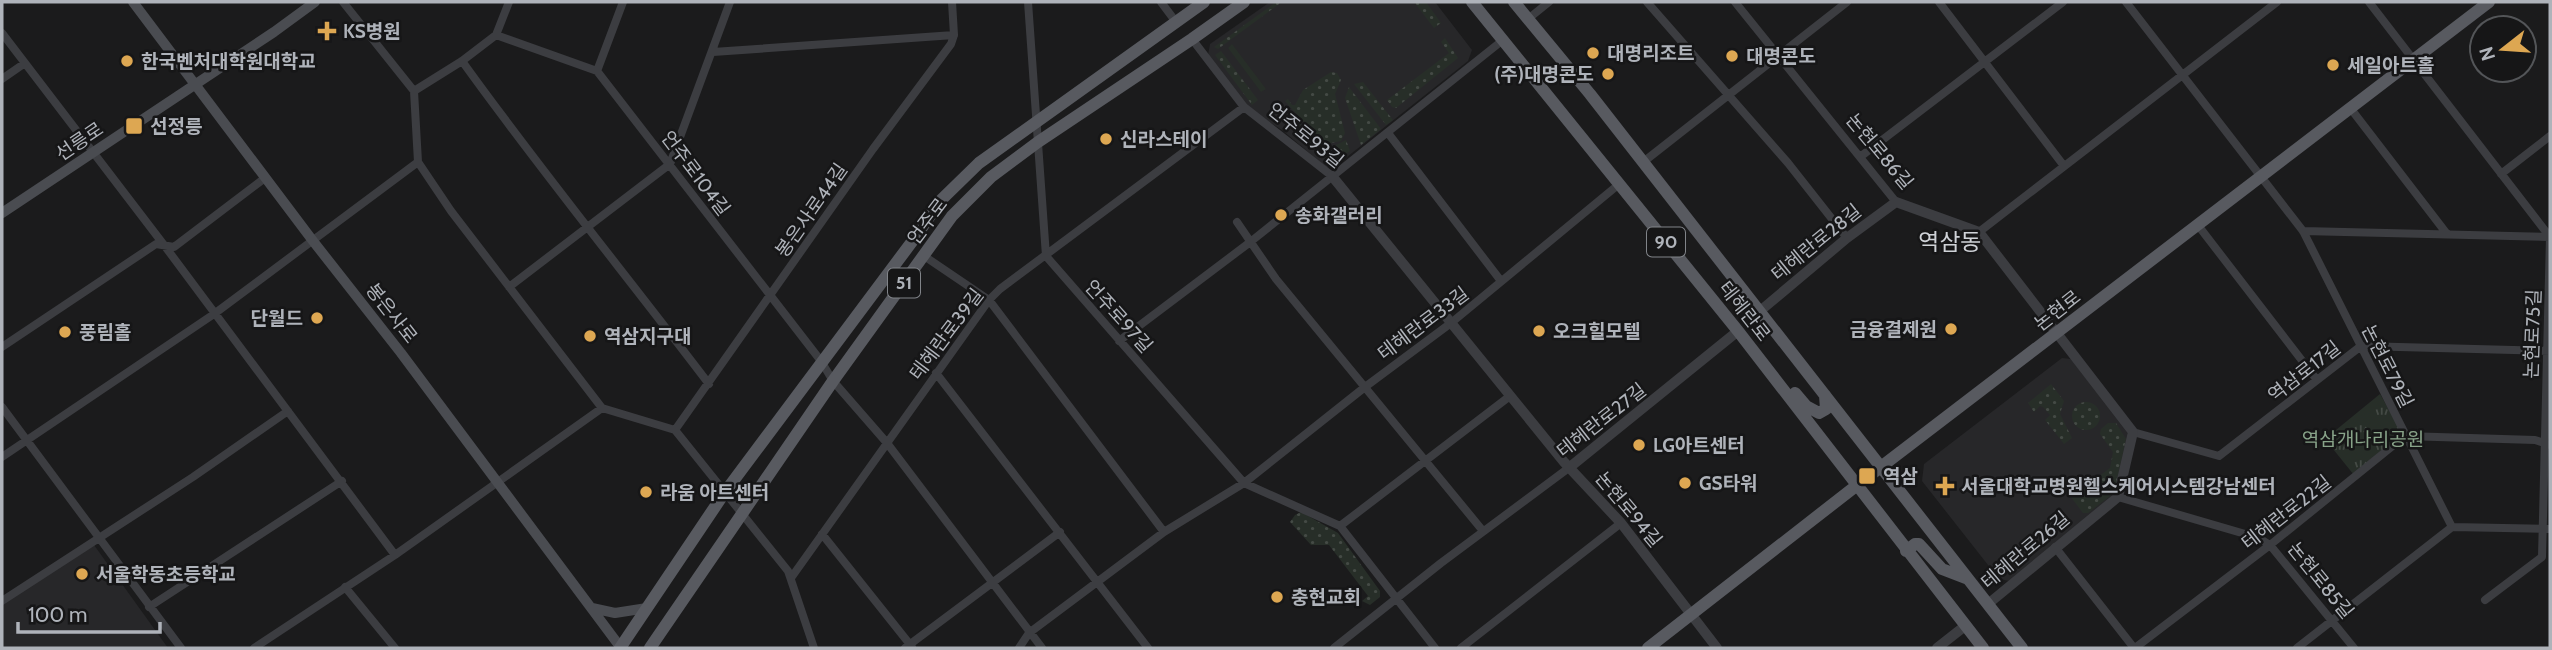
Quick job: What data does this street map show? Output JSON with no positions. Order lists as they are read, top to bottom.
{
  "streets": {
    "main road": [
      "선릉로",
      "언주로",
      "90",
      "51",
      "논현로",
      "테헤란로",
      "봉은사로"
    ],
    "street": [
      "언주로93길",
      "논현로86길",
      "언주로104길",
      "봉은사로44길",
      "테헤란로28길",
      "언주로97길",
      "테헤란로33길",
      "테헤란로39길",
      "논현로75길",
      "논현로79길",
      "역삼로17길",
      "테헤란로27길",
      "논현로94길",
      "테헤란로22길",
      "테헤란로26길",
      "논현로85길"
    ]
  },
  "crossings": [
    ["언주로93길", "언주로"],
    ["언주로93길", "테헤란로33길"],
    ["언주로93길", "테헤란로39길"],
    ["언주로93길", "논현로94길"],
    ["선릉로", "봉은사로"],
    ["논현로86길", "테헤란로28길"],
    ["언주로104길", "봉은사로44길"],
    ["언주로104길", "언주로"],
    ["언주로104길", "테헤란로33길"],
    ["언주로104길", "테헤란로39길"],
    ["봉은사로44길", "언주로"],
    ["봉은사로44길", "봉은사로"],
    ["언주로", "봉은사로"],
    ["테헤란로28길", "테헤란로"],
    ["논현로", "테헤란로"],
    ["논현로", "논현로79길"],
    ["논현로", "논현로94길"],
    ["테헤란로", "테헤란로33길"],
    ["테헤란로", "테헤란로27길"],
    ["테헤란로", "테헤란로26길"],
    ["언주로97길", "테헤란로33길"],
    ["언주로97길", "테헤란로39길"],
    ["테헤란로33길", "논현로94길"],
    ["논현로75길", "역삼로17길"],
    ["논현로79길", "역삼로17길"],
    ["논현로79길", "테헤란로22길"],
    ["테헤란로27길", "논현로94길"],
    ["테헤란로22길", "논현로85길"],
    ["테헤란로26길", "논현로85길"]
  ],
  "districts": ["역삼동"],
  "parks": ["역삼개나리공원"],
  "places": {
    "health": ["KS병원", "서울대학교병원헬스케어시스템강남센터"],
    "other": [
      "대명리조트",
      "대명콘도",
      "한국벤처대학원대학교",
      "세일아트홀",
      "(주)대명콘도",
      "신라스테이",
      "송화갤러리",
      "단월드",
      "금융결제원",
      "오크힐모텔",
      "풍림홀",
      "역삼지구대",
      "LG아트센터",
      "GS타워",
      "라움 아트센터",
      "서울학동초등학교",
      "충현교회"
    ],
    "transit": ["선정릉", "역삼"]
  },
  "scale_bar": "100 m",
  "north": "left"
}
